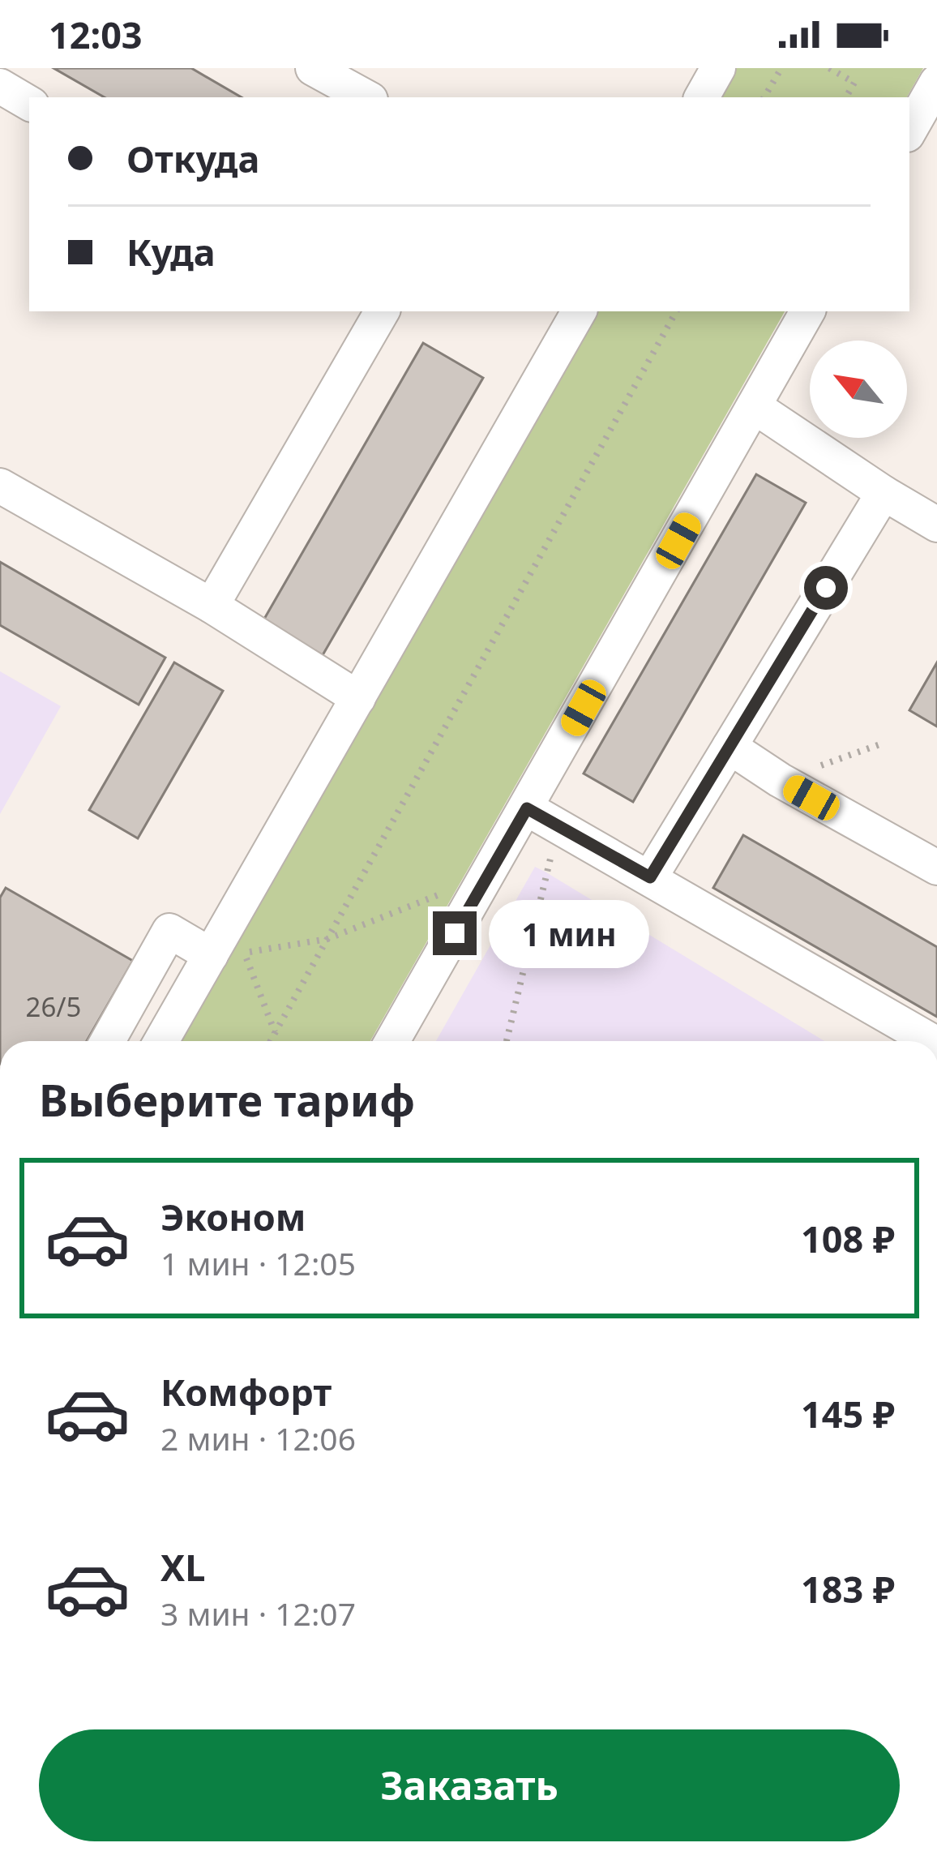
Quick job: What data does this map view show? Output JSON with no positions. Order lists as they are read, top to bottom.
{
  "house_numbers": ["26/5"],
  "north": "top left",
  "page": {
    "status": "12:03",
    "banner": ["Откуда", "Куда"],
    "bubble": "1 мин",
    "heading": "Выберите тариф",
    "list": [
      {
        "name": "Эконом",
        "note": "1 мин · 12:05",
        "value": "108 ₽"
      },
      {
        "name": "Комфорт",
        "note": "2 мин · 12:06",
        "value": "145 ₽"
      },
      {
        "name": "XL",
        "note": "3 мин · 12:07",
        "value": "183 ₽"
      }
    ],
    "buttons": "Заказать"
  }
}
